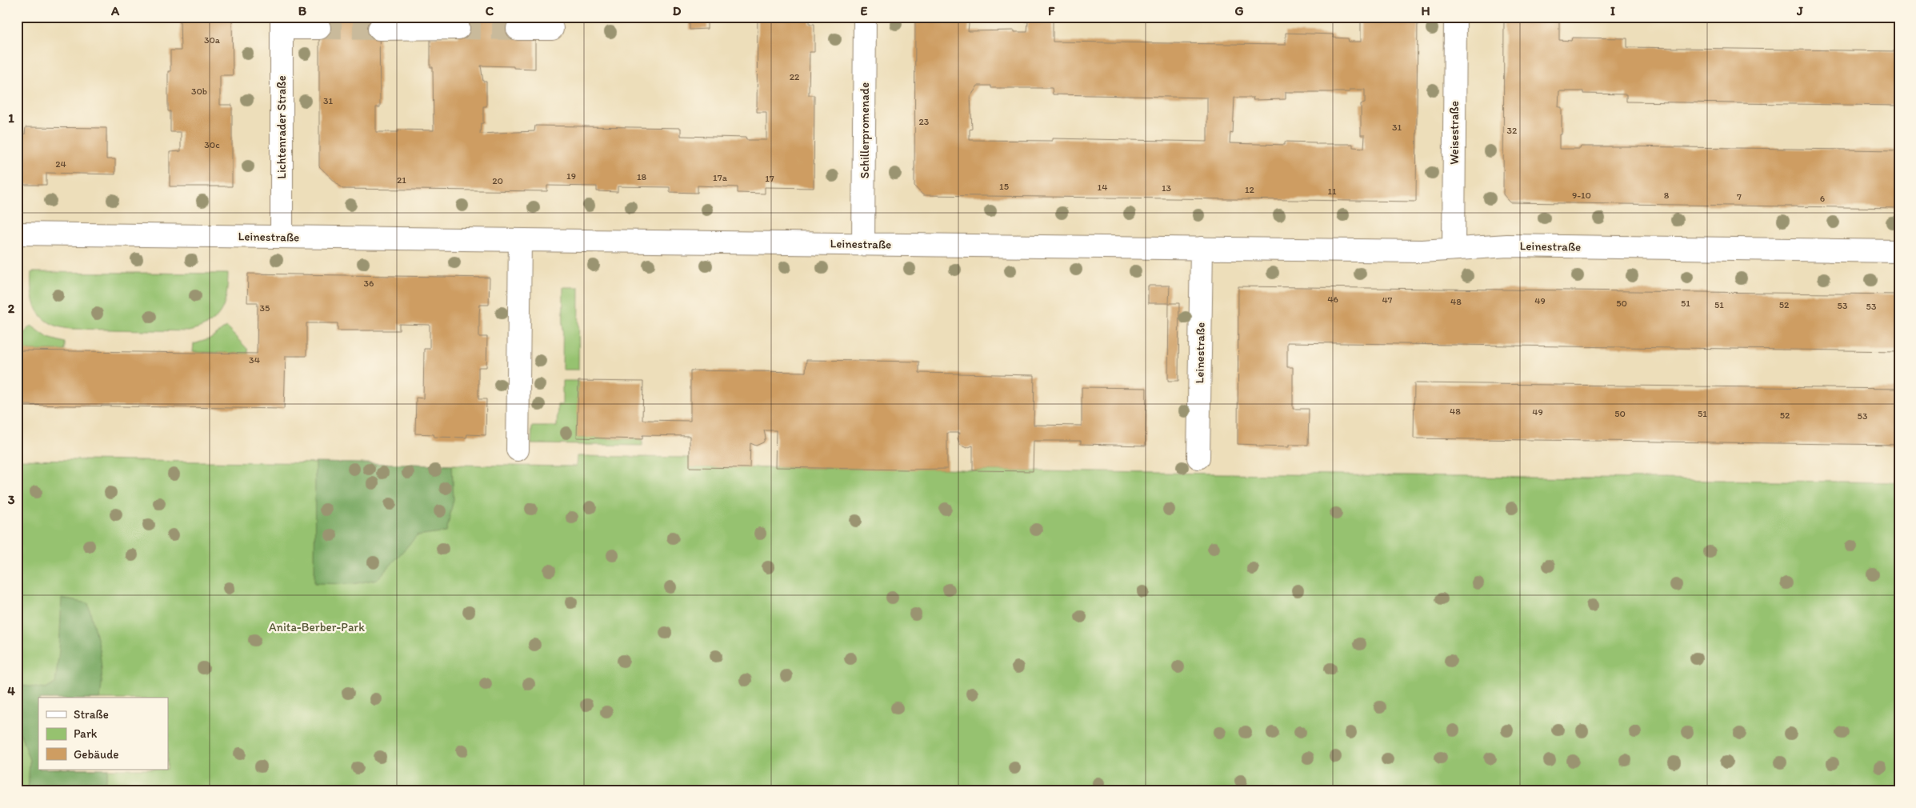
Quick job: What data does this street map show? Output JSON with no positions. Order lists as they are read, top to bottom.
{
  "streets": {
    "street": [
      "Lichtenrader Straße",
      "Schillerpromenade",
      "Weisestraße",
      "Leinestraße"
    ]
  },
  "crossings": [
    ["Lichtenrader Straße", "Leinestraße"],
    ["Schillerpromenade", "Leinestraße"],
    ["Weisestraße", "Leinestraße"]
  ],
  "parks": ["Anita-Berber-Park"],
  "house_numbers": [
    "30a",
    "22",
    "30b",
    "31",
    "23",
    "31",
    "32",
    "30c",
    "24",
    "19",
    "18",
    "17a",
    "17",
    "21",
    "20",
    "15",
    "14",
    "13",
    "12",
    "11",
    "9-10",
    "8",
    "7",
    "6",
    "36",
    "46",
    "47",
    "49",
    "48",
    "50",
    "51",
    "51",
    "52",
    "53",
    "53",
    "35",
    "34",
    "48",
    "49",
    "50",
    "51",
    "52",
    "53"
  ],
  "legend": ["Straße", "Park", "Gebäude"],
  "grid": {
    "columns": [
      "A",
      "B",
      "C",
      "D",
      "E",
      "F",
      "G",
      "H",
      "I",
      "J"
    ],
    "rows": [
      "1",
      "2",
      "3",
      "4"
    ]
  }
}
